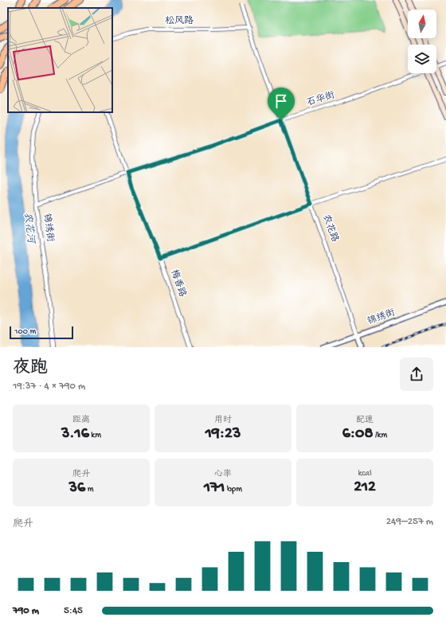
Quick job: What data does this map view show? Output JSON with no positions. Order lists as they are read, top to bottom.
{
  "streets": {
    "street": [
      "松风路",
      "石华街",
      "锦绣街",
      "农花路",
      "梅香路"
    ]
  },
  "crossings": [
    ["松风路", "农花路"],
    ["石华街", "锦绣街"],
    ["石华街", "农花路"],
    ["石华街", "梅香路"],
    ["锦绣街", "农花路"]
  ],
  "water": ["农花河"],
  "scale_bar": "100 m",
  "north": "top",
  "page": {
    "scale": "100 m",
    "heading": ["夜跑", "19:37 · 4 × 790 m"],
    "stats": [
      ["距离", "3.16 km"],
      ["用时", "19:23"],
      ["配速", "6:08 /km"],
      ["爬升", "36 m"],
      ["心率", "171 bpm"],
      ["kcal", "212"]
    ],
    "chart": ["爬升", "249–257 m"],
    "list": [
      {
        "name": "790 m",
        "note": "5:45"
      }
    ]
  }
}
